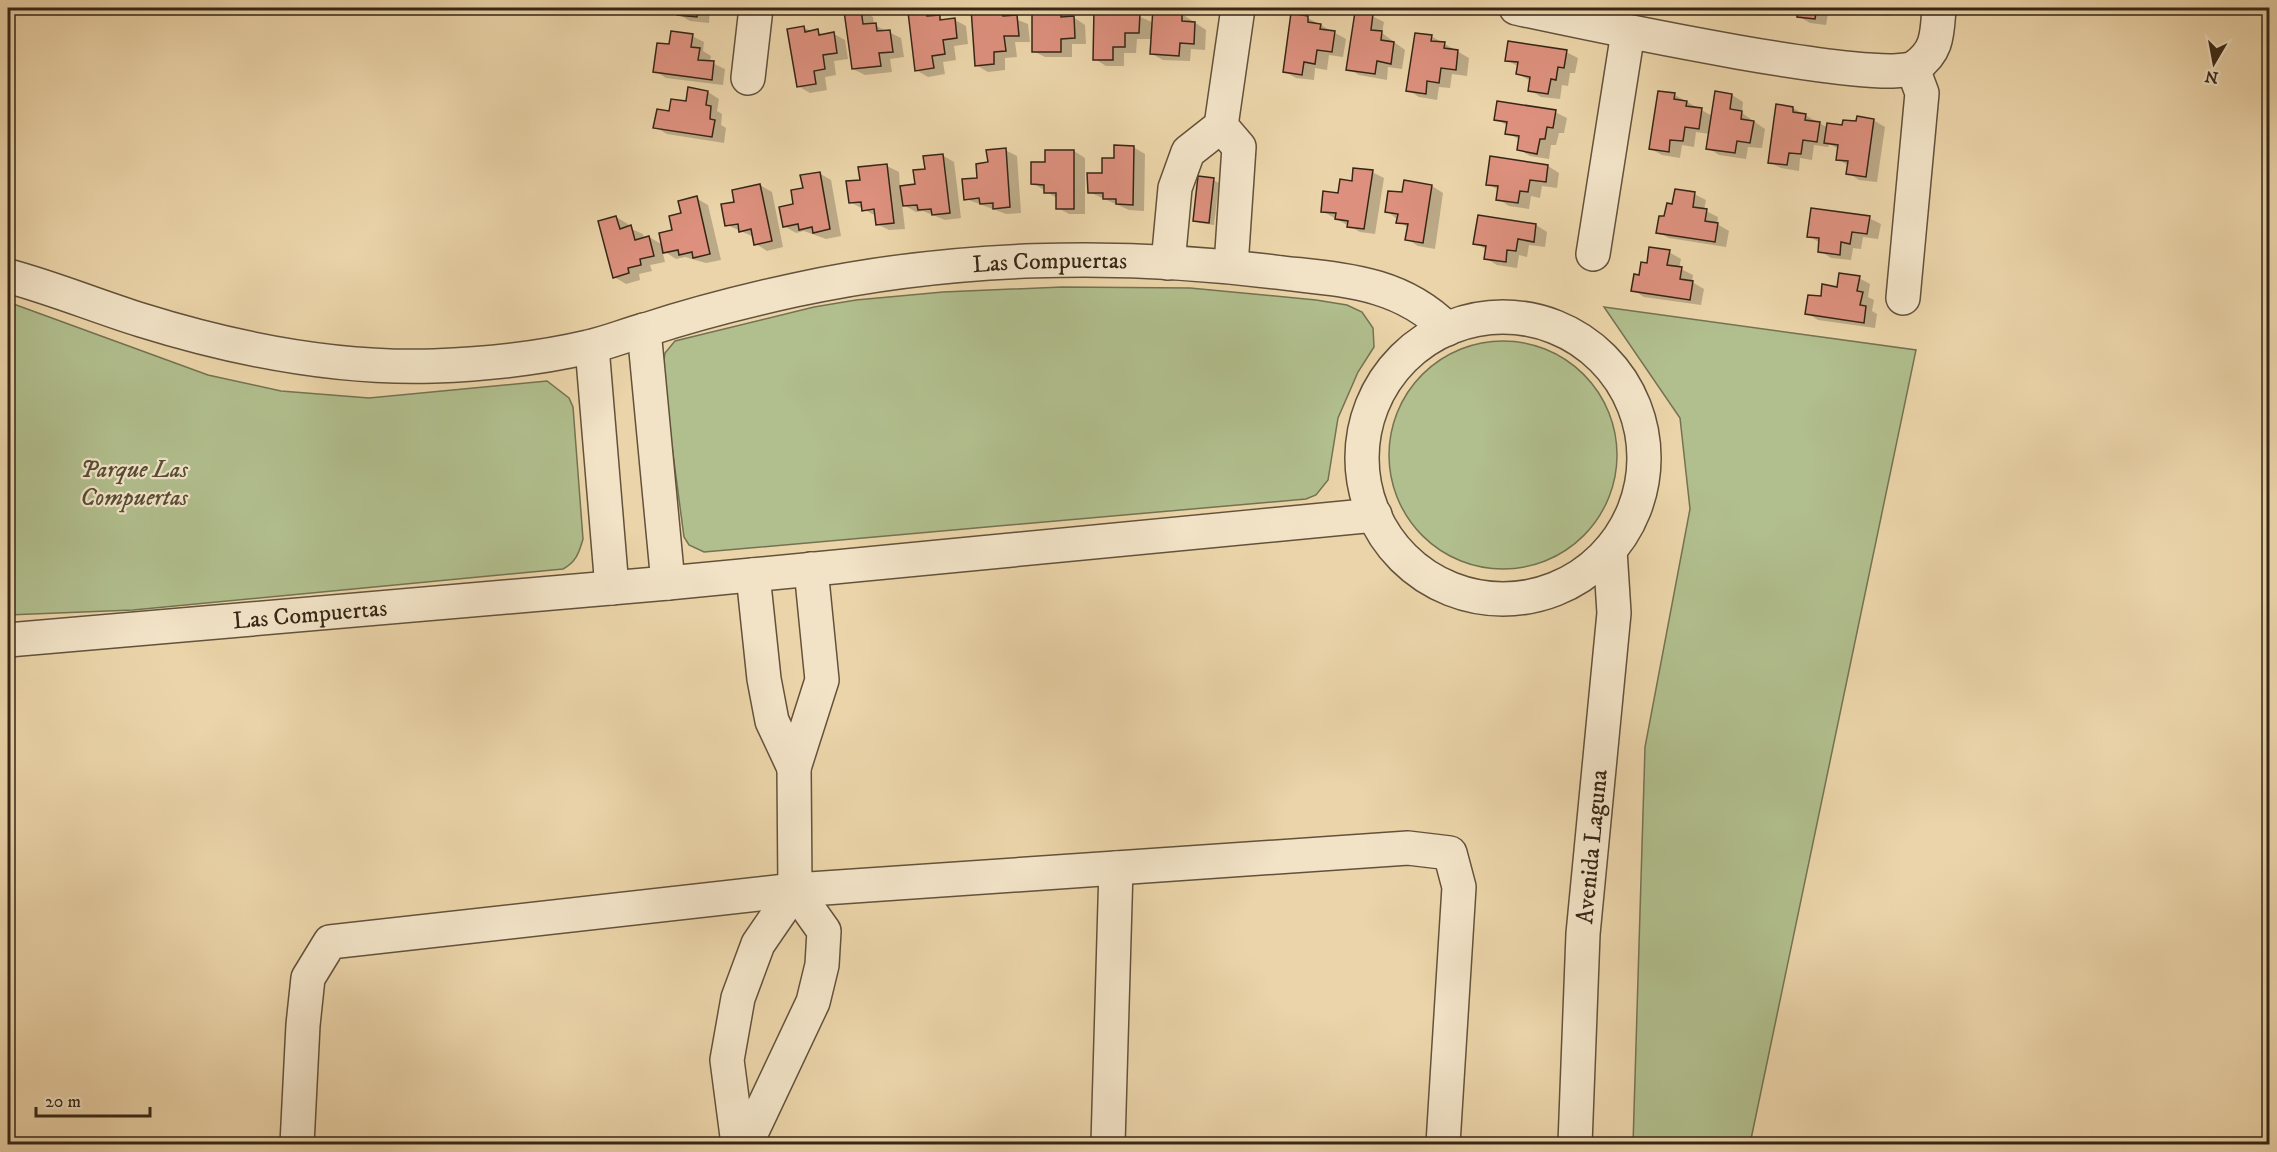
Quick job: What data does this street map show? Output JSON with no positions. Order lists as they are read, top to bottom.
{
  "streets": {
    "street": ["Las Compuertas", "Avenida Laguna"]
  },
  "parks": ["Parque Las Compuertas"],
  "scale_bar": "20 m",
  "north": "bottom"
}
